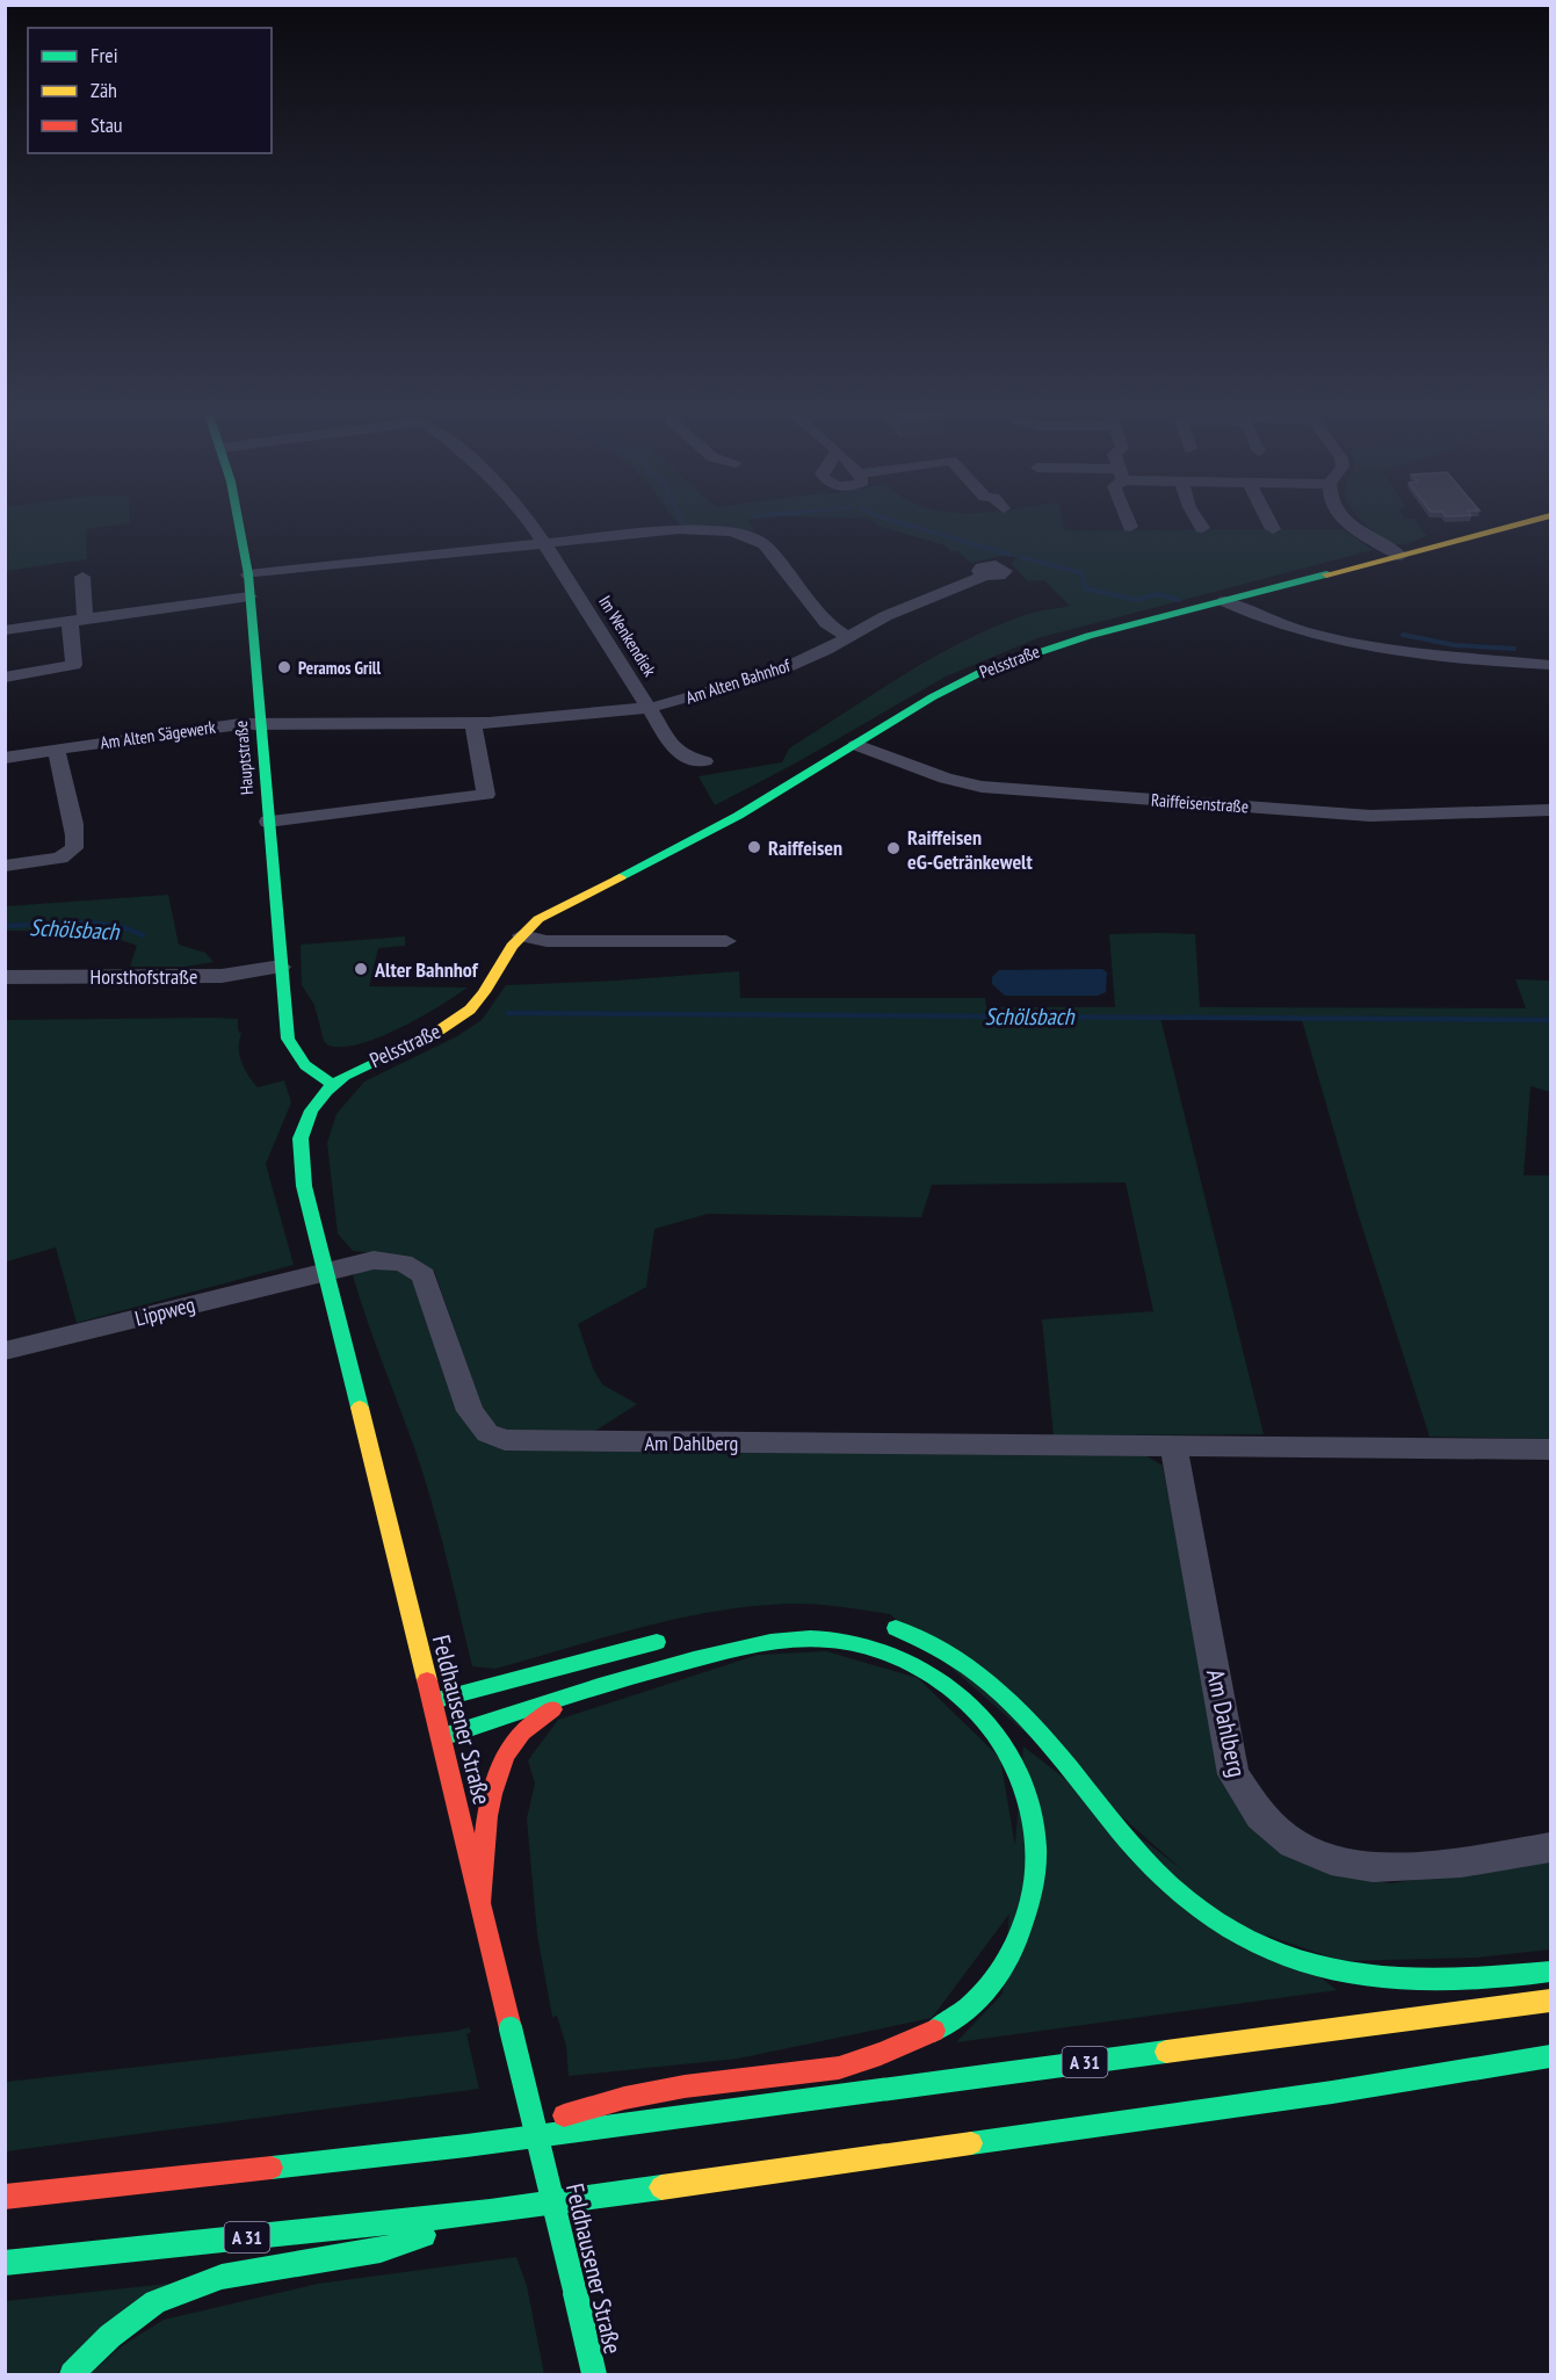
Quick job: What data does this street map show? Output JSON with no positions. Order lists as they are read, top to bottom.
{
  "streets": {
    "main road": [
      "Pelsstraße",
      "Hauptstraße",
      "Feldhausener Straße",
      "A 31"
    ],
    "street": [
      "Im Wenkendiek",
      "Am Alten Bahnhof",
      "Am Alten Sägewerk",
      "Raiffeisenstraße",
      "Horsthofstraße",
      "Lippweg",
      "Am Dahlberg"
    ]
  },
  "crossings": [
    ["Im Wenkendiek", "Am Alten Bahnhof"],
    ["Pelsstraße", "Hauptstraße"],
    ["Pelsstraße", "Raiffeisenstraße"],
    ["Pelsstraße", "Feldhausener Straße"],
    ["Am Alten Bahnhof", "Am Alten Sägewerk"],
    ["Am Alten Bahnhof", "Hauptstraße"],
    ["Am Alten Sägewerk", "Hauptstraße"],
    ["Hauptstraße", "Horsthofstraße"],
    ["Hauptstraße", "Feldhausener Straße"],
    ["Lippweg", "Am Dahlberg"],
    ["Lippweg", "Feldhausener Straße"],
    ["Am Dahlberg", "Feldhausener Straße"]
  ],
  "water": ["Schölsbach"],
  "places": [
    "Peramos Grill",
    "Raiffeisen",
    "Raiffeisen eG-Getränkewelt",
    "Alter Bahnhof"
  ],
  "legend": ["Frei", "Zäh", "Stau"]
}
